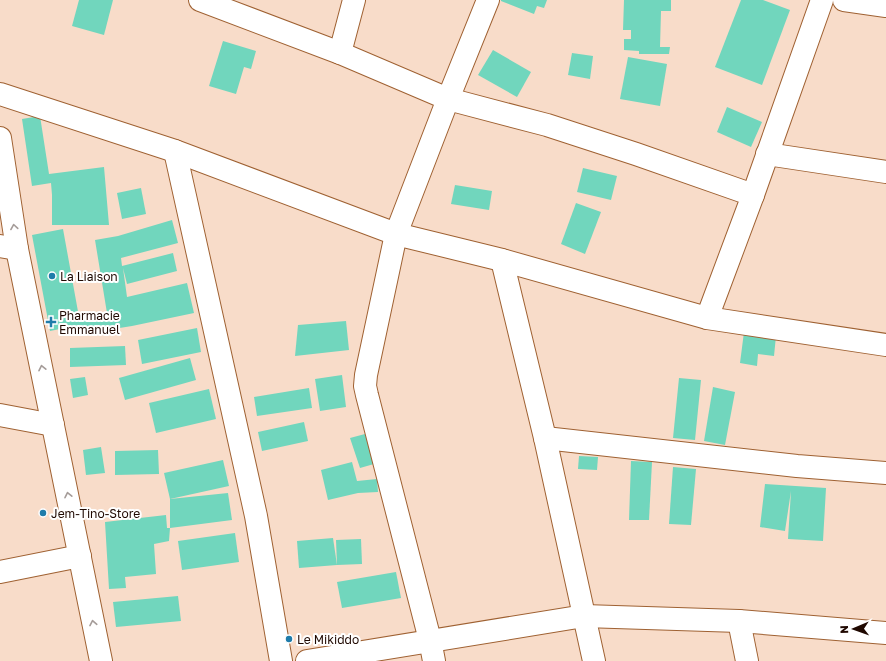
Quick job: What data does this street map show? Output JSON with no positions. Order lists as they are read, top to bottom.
{
  "places": {
    "other": ["La Liaison", "Jem-Tino-Store", "Le Mikiddo"],
    "health": ["Pharmacie Emmanuel"]
  },
  "north": "left"
}
